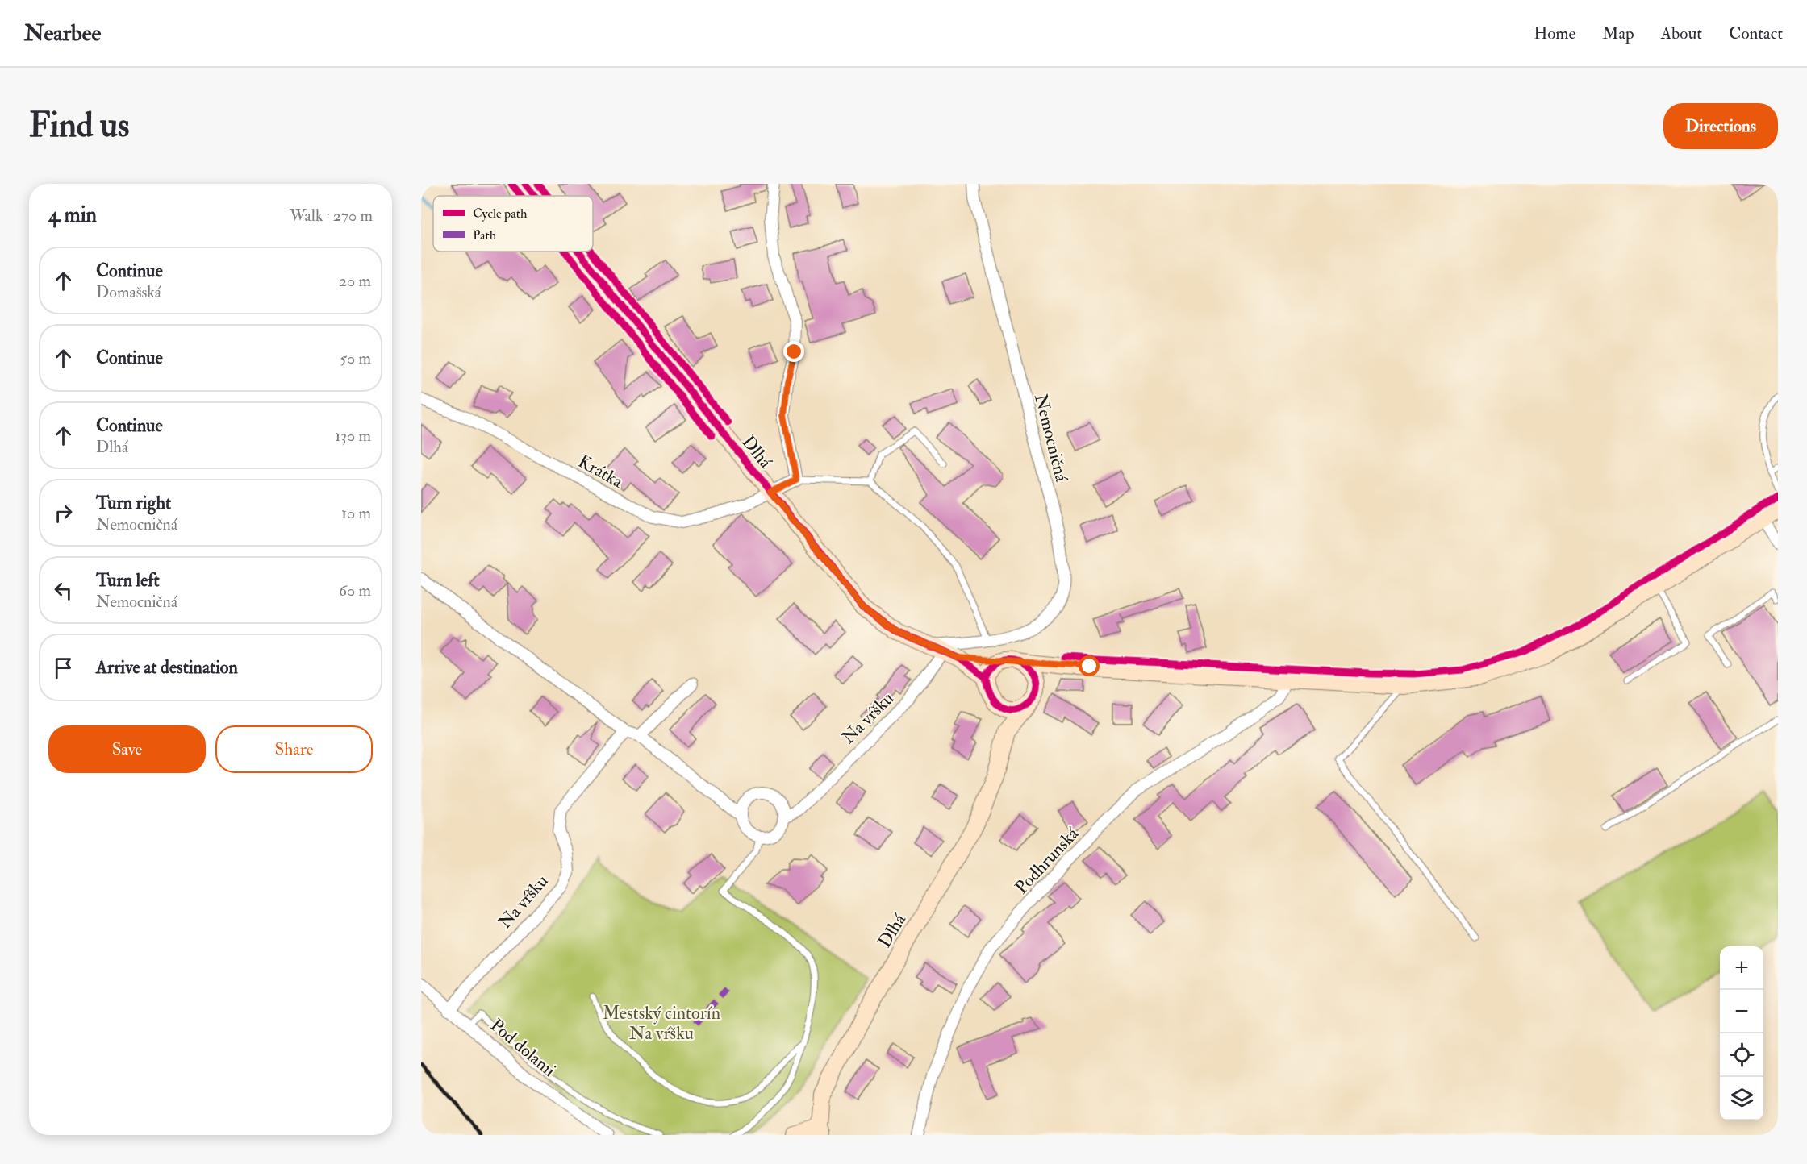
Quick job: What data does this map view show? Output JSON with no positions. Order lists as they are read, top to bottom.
{
  "streets": {
    "street": [
      "Nemocničná",
      "Dlhá",
      "Krátka",
      "Na vŕšku",
      "Podhrunská",
      "Pod dolami"
    ]
  },
  "crossings": [
    ["Nemocničná", "Dlhá"],
    ["Nemocničná", "Na vŕšku"],
    ["Dlhá", "Krátka"],
    ["Dlhá", "Na vŕšku"],
    ["Na vŕšku", "Pod dolami"]
  ],
  "parks": ["Mestský cintorín Na vŕšku"],
  "legend": ["Cycle path", "Path"],
  "page": {
    "header": "Nearbee",
    "nav": [
      "Home",
      "Map",
      "About",
      "Contact"
    ],
    "buttons": [
      "Directions",
      ["Save", "Share"]
    ],
    "title": "Find us",
    "heading": ["4 min", "Walk · 270 m"],
    "list": [
      ["Continue", "Domašská", "20 m"],
      ["Continue", "50 m"],
      ["Continue", "Dlhá", "130 m"],
      ["Turn right", "Nemocničná", "10 m"],
      ["Turn left", "Nemocničná", "60 m"],
      "Arrive at destination"
    ],
    "map_buttons": ["+", "−"]
  }
}
